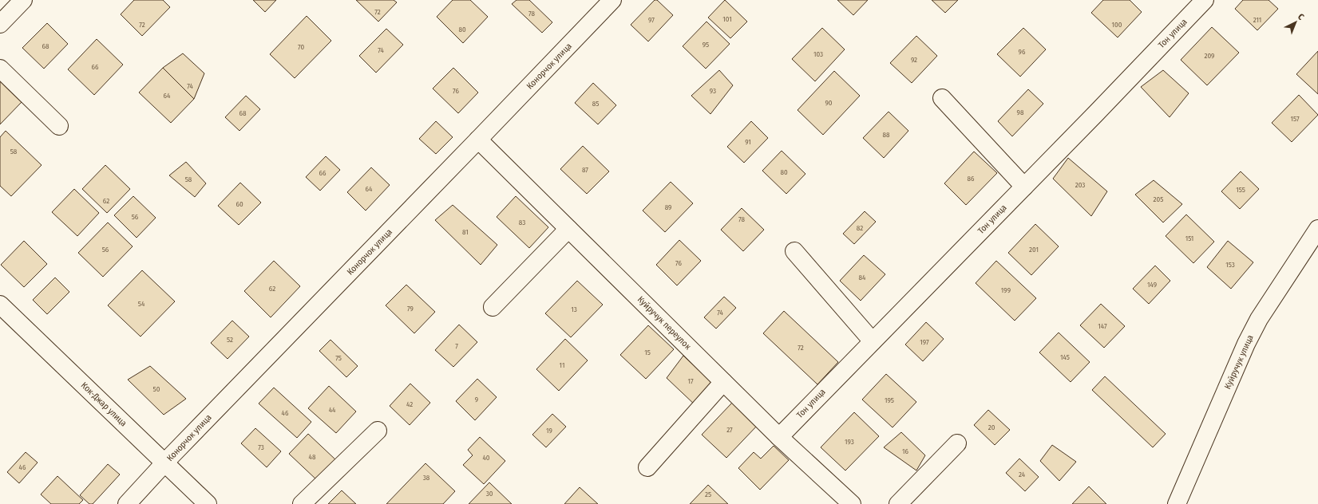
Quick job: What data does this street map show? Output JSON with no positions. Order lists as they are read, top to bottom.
{
  "streets": {
    "street": [
      "Тон улица",
      "Конорчок улица",
      "Куйручук переулок",
      "Куйручук улица",
      "Кок-Джар улица"
    ]
  },
  "crossings": [
    ["Тон улица", "Куйручук переулок"],
    ["Конорчок улица", "Куйручук переулок"],
    ["Конорчок улица", "Кок-Джар улица"]
  ],
  "house_numbers": [
    "72",
    "78",
    "101",
    "97",
    "211",
    "72",
    "100",
    "80",
    "95",
    "68",
    "70",
    "74",
    "96",
    "103",
    "209",
    "92",
    "66",
    "74",
    "76",
    "93",
    "64",
    "90",
    "85",
    "98",
    "68",
    "157",
    "88",
    "91",
    "58",
    "87",
    "80",
    "66",
    "86",
    "58",
    "203",
    "64",
    "155",
    "205",
    "62",
    "60",
    "89",
    "56",
    "78",
    "83",
    "82",
    "81",
    "151",
    "56",
    "201",
    "76",
    "153",
    "84",
    "149",
    "62",
    "199",
    "54",
    "79",
    "13",
    "74",
    "147",
    "52",
    "197",
    "7",
    "72",
    "15",
    "145",
    "75",
    "11",
    "17",
    "50",
    "9",
    "195",
    "42",
    "44",
    "46",
    "20",
    "27",
    "19",
    "193",
    "73",
    "16",
    "48",
    "40",
    "46",
    "24",
    "38",
    "30",
    "25"
  ],
  "north": "top right"
}
